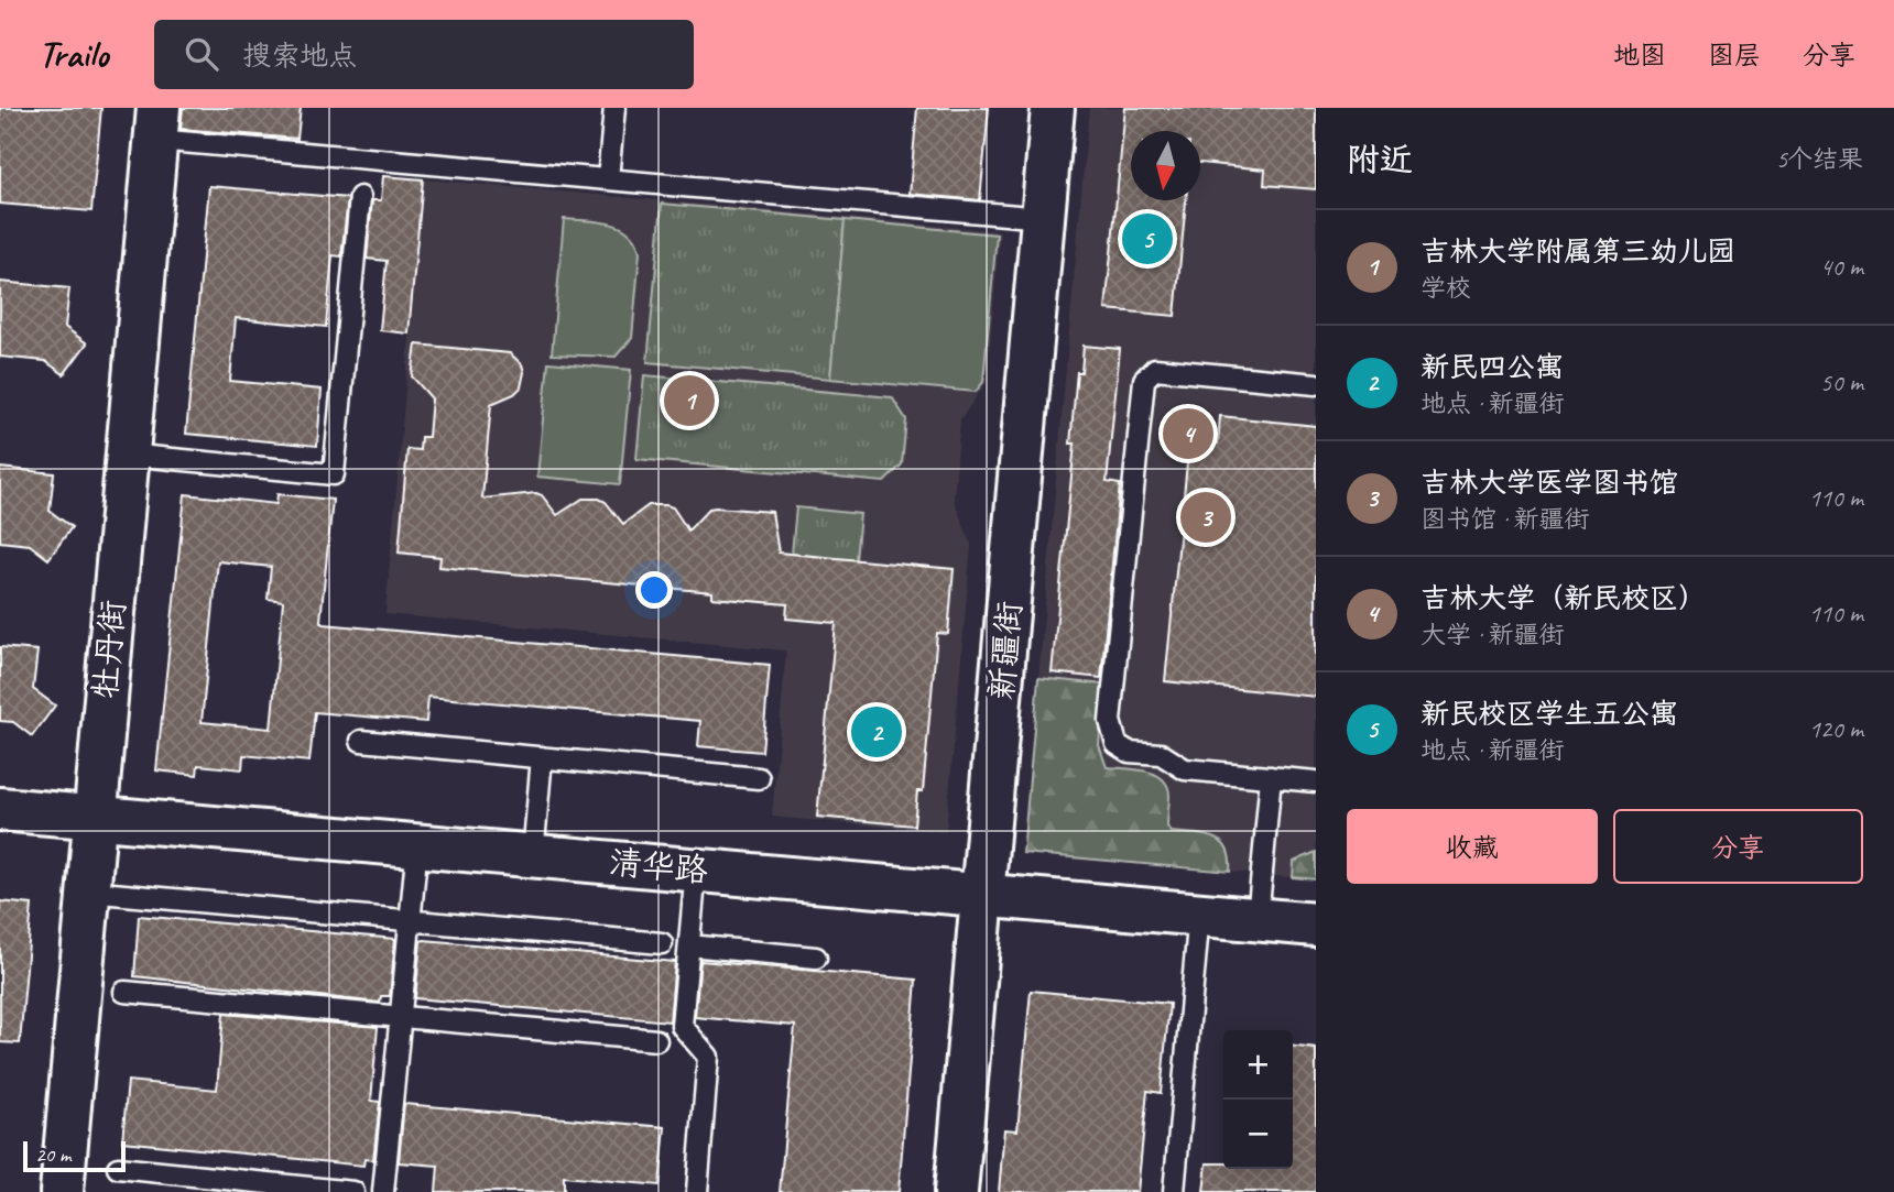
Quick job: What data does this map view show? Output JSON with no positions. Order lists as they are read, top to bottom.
{
  "streets": {
    "street": ["牡丹街", "新疆街", "清华路"]
  },
  "crossings": [
    ["牡丹街", "清华路"],
    ["新疆街", "清华路"]
  ],
  "scale_bar": "20 m",
  "north": "bottom",
  "page": {
    "header": "Trailo",
    "search": "搜索地点",
    "nav": ["地图", "图层", "分享"],
    "heading": ["附近", "5个结果"],
    "list": [
      {
        "mark": "1",
        "name": "吉林大学附属第三幼儿园",
        "note": "学校",
        "value": "40 m"
      },
      {
        "mark": "2",
        "name": "新民四公寓",
        "note": "地点 · 新疆街",
        "value": "50 m"
      },
      {
        "mark": "3",
        "name": "吉林大学医学图书馆",
        "note": "图书馆 · 新疆街",
        "value": "110 m"
      },
      {
        "mark": "4",
        "name": "吉林大学（新民校区）",
        "note": "大学 · 新疆街",
        "value": "110 m"
      },
      {
        "mark": "5",
        "name": "新民校区学生五公寓",
        "note": "地点 · 新疆街",
        "value": "120 m"
      }
    ],
    "pins": [
      "5",
      "1",
      "4",
      "3",
      "2"
    ],
    "buttons": ["收藏", "分享"],
    "map_buttons": ["+", "−"],
    "scale": "20 m"
  }
}
